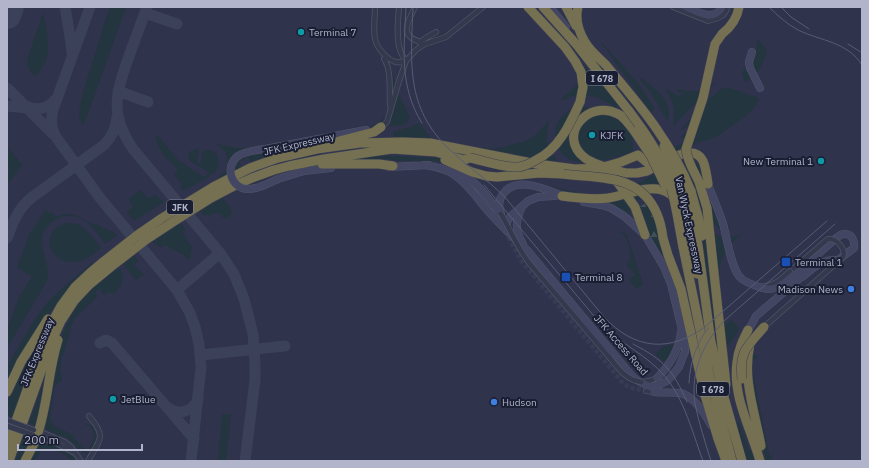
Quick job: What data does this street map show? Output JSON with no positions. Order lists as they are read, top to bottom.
{
  "streets": {
    "highway": [
      "I 678",
      "JFK Expressway",
      "JFK",
      "Van Wyck Expressway"
    ],
    "street": ["JFK Access Road"]
  },
  "places": {
    "other": [
      "Terminal 7",
      "KJFK",
      "New Terminal 1",
      "Madison News",
      "JetBlue",
      "Hudson"
    ],
    "transit": ["Terminal 1", "Terminal 8"]
  },
  "scale_bar": "200 m"
}
